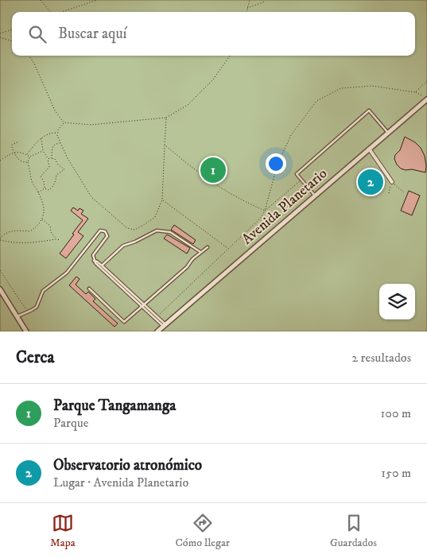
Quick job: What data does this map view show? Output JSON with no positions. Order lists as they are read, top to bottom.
{
  "streets": {
    "street": ["Avenida Planetario"]
  },
  "page": {
    "search": "Buscar aquí",
    "pins": ["1", "2"],
    "heading": ["Cerca", "2 resultados"],
    "list": [
      {
        "mark": "1",
        "name": "Parque Tangamanga",
        "note": "Parque",
        "value": "100 m"
      },
      {
        "mark": "2",
        "name": "Observatorio atronómico",
        "note": "Lugar · Avenida Planetario",
        "value": "150 m"
      }
    ],
    "nav": ["Mapa", "Cómo llegar", "Guardados"]
  }
}
